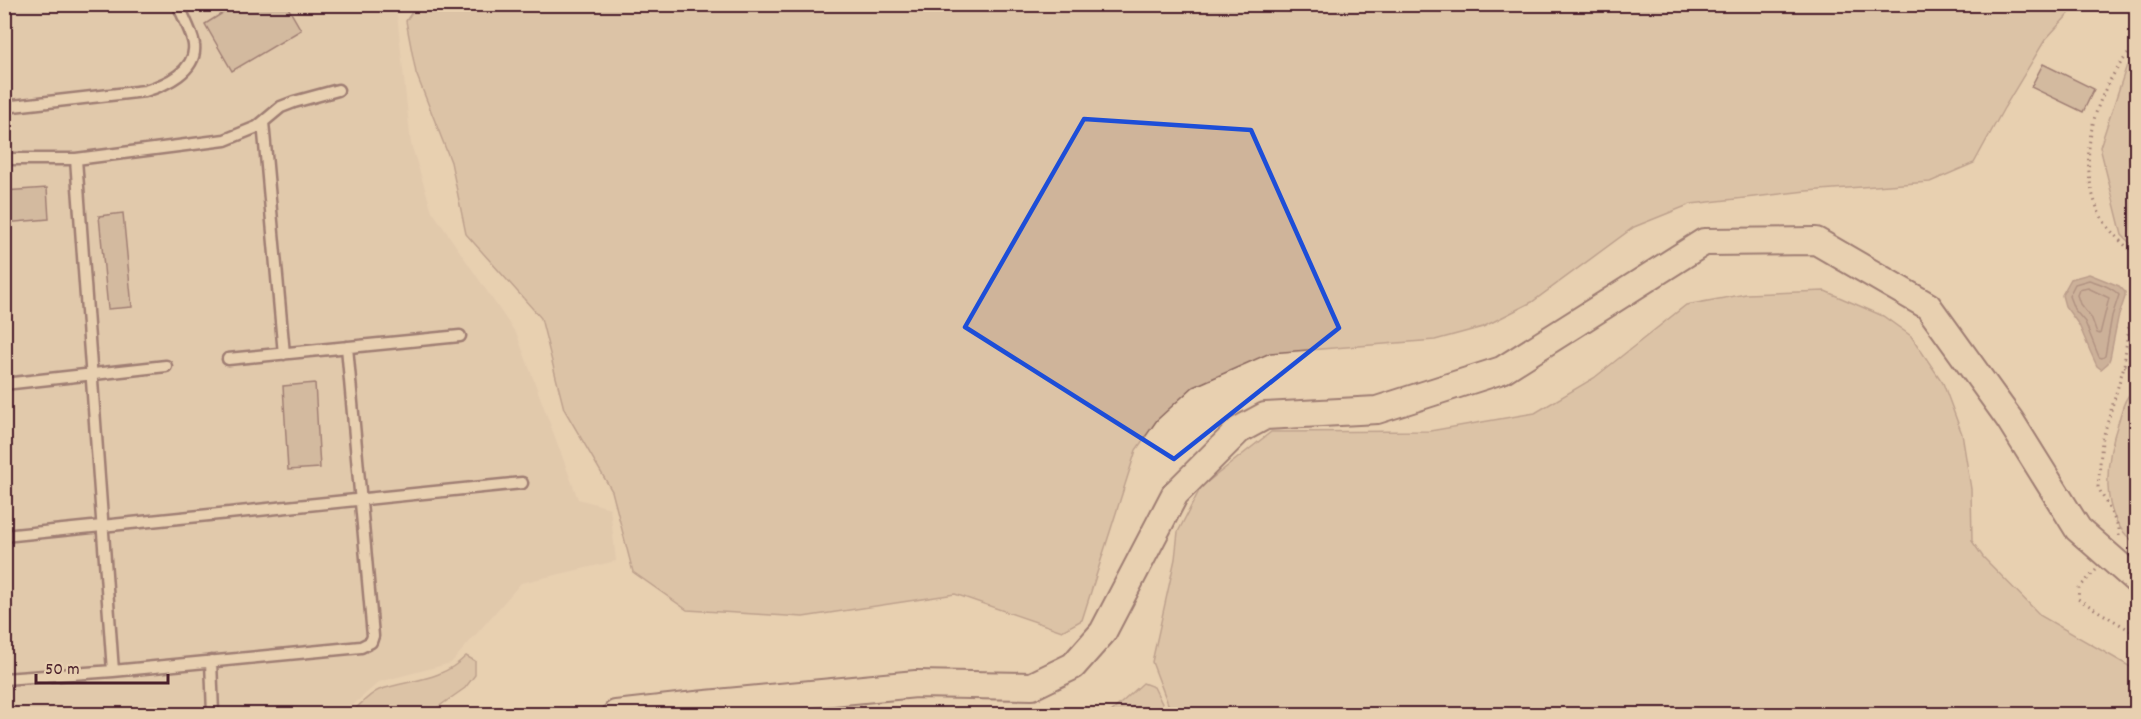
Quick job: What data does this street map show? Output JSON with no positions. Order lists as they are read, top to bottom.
{
  "scale_bar": "50 m"
}
